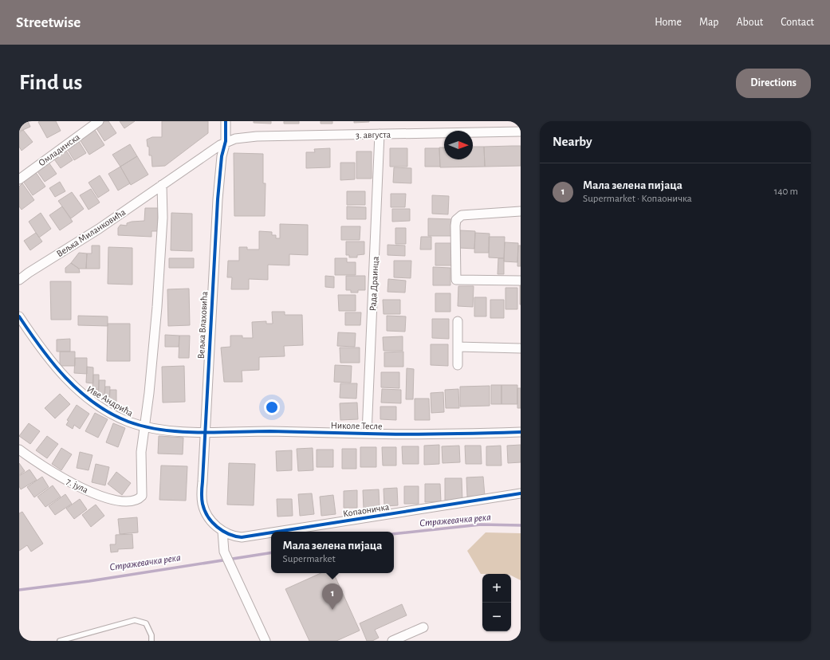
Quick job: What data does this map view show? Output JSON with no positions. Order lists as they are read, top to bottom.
{
  "streets": {
    "street": [
      "3. августа",
      "Омладинска",
      "Вељка Миланковића",
      "Рада Драинца",
      "Вељка Влаховића",
      "Иве Андрића",
      "Николе Тесле",
      "7. јула",
      "Копаоничка"
    ]
  },
  "crossings": [
    ["3. августа", "Вељка Миланковића"],
    ["3. августа", "Рада Драинца"],
    ["3. августа", "Вељка Влаховића"],
    ["Вељка Миланковића", "Вељка Влаховића"],
    ["Рада Драинца", "Николе Тесле"],
    ["Вељка Влаховића", "Николе Тесле"],
    ["Вељка Влаховића", "Копаоничка"],
    ["Иве Андрића", "Николе Тесле"],
    ["Иве Андрића", "7. јула"]
  ],
  "water": ["Стражевачка река"],
  "north": "right",
  "page": {
    "header": "Streetwise",
    "nav": [
      "Home",
      "Map",
      "About",
      "Contact"
    ],
    "buttons": "Directions",
    "title": "Find us",
    "heading": "Nearby",
    "list": [
      {
        "mark": "1",
        "name": "Мала зелена пијаца",
        "note": "Supermarket · Копаоничка",
        "value": "140 m"
      }
    ],
    "popup": ["Мала зелена пијаца", "Supermarket"],
    "map_buttons": ["+", "−"],
    "pins": "1"
  }
}
